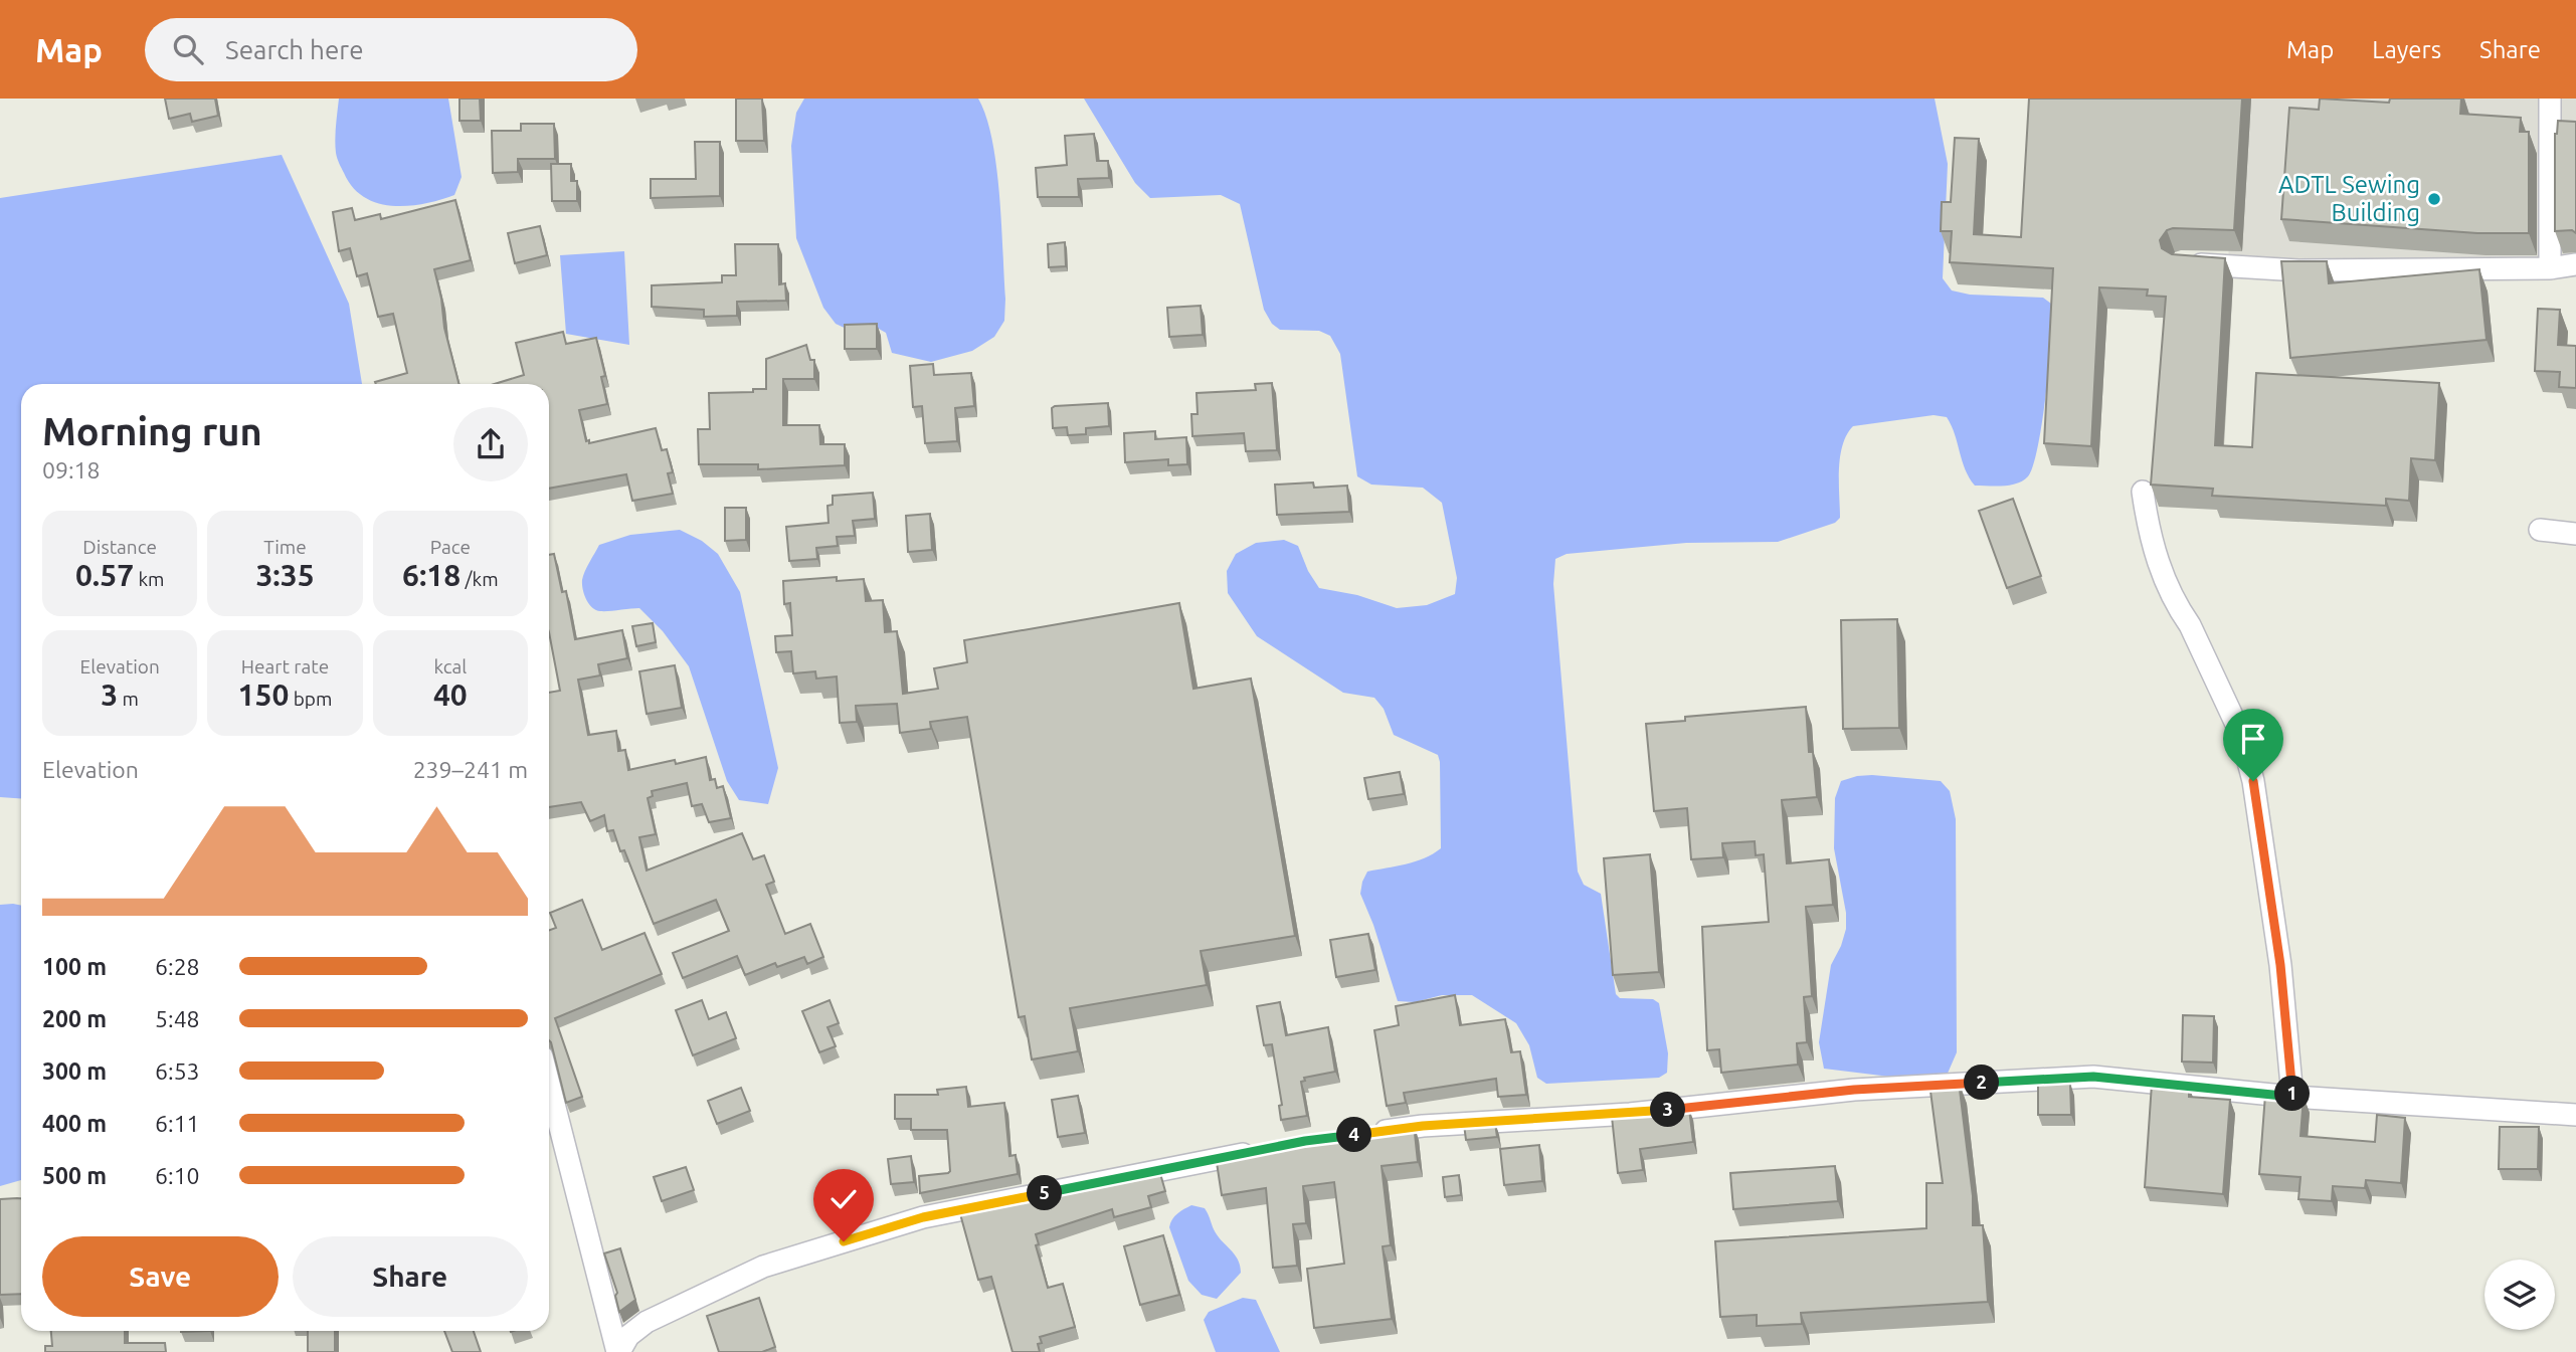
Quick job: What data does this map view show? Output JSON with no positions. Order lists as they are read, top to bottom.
{
  "places": ["ADTL Sewing Building"],
  "page": {
    "header": "Map",
    "search": "Search here",
    "nav": ["Map", "Layers", "Share"],
    "heading": ["Morning run", "09:18"],
    "stats": [
      ["Distance", "0.57 km"],
      ["Time", "3:35"],
      ["Pace", "6:18 /km"],
      ["Elevation", "3 m"],
      ["Heart rate", "150 bpm"],
      ["kcal", "40"]
    ],
    "chart": ["Elevation", "239–241 m"],
    "list": [
      {
        "name": "100 m",
        "note": "6:28"
      },
      {
        "name": "200 m",
        "note": "5:48"
      },
      {
        "name": "300 m",
        "note": "6:53"
      },
      {
        "name": "400 m",
        "note": "6:11"
      },
      {
        "name": "500 m",
        "note": "6:10"
      }
    ],
    "pins": [
      "2",
      "1",
      "3",
      "4",
      "5"
    ],
    "buttons": ["Save", "Share"]
  }
}
